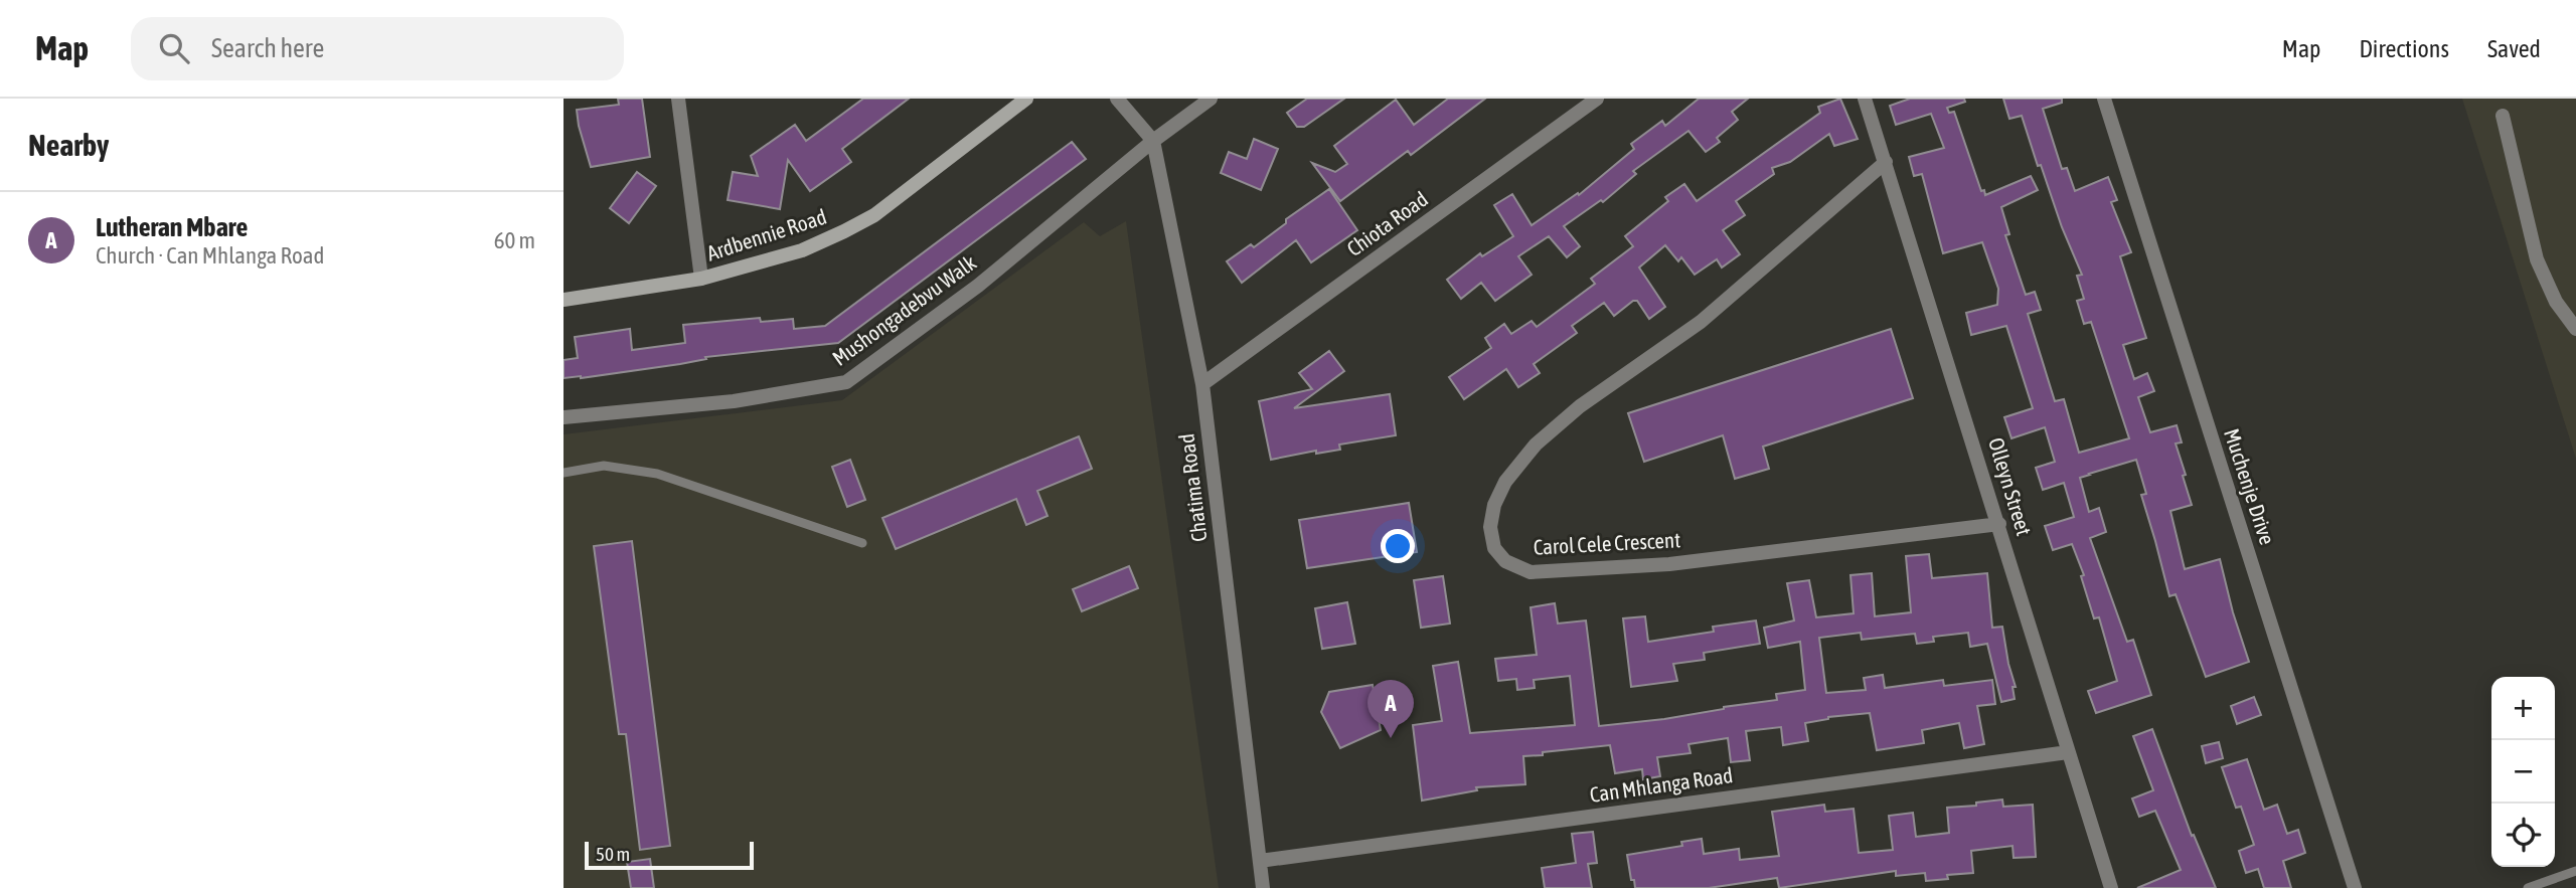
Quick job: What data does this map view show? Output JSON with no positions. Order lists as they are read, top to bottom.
{
  "streets": {
    "main road": ["Ardbennie Road"],
    "street": [
      "Chiota Road",
      "Mushongadebvu Walk",
      "Olleyn Street",
      "Muchenje Drive",
      "Chatima Road",
      "Carol Cele Crescent",
      "Can Mhlanga Road"
    ]
  },
  "crossings": [
    ["Chiota Road", "Chatima Road"],
    ["Mushongadebvu Walk", "Chatima Road"],
    ["Olleyn Street", "Carol Cele Crescent"],
    ["Olleyn Street", "Can Mhlanga Road"],
    ["Chatima Road", "Can Mhlanga Road"]
  ],
  "scale_bar": "50 m",
  "page": {
    "header": "Map",
    "search": "Search here",
    "nav": ["Map", "Directions", "Saved"],
    "heading": "Nearby",
    "list": [
      {
        "mark": "A",
        "name": "Lutheran Mbare",
        "note": "Church · Can Mhlanga Road",
        "value": "60 m"
      }
    ],
    "map_buttons": ["+", "−"],
    "pins": "A",
    "scale": "50 m"
  }
}
